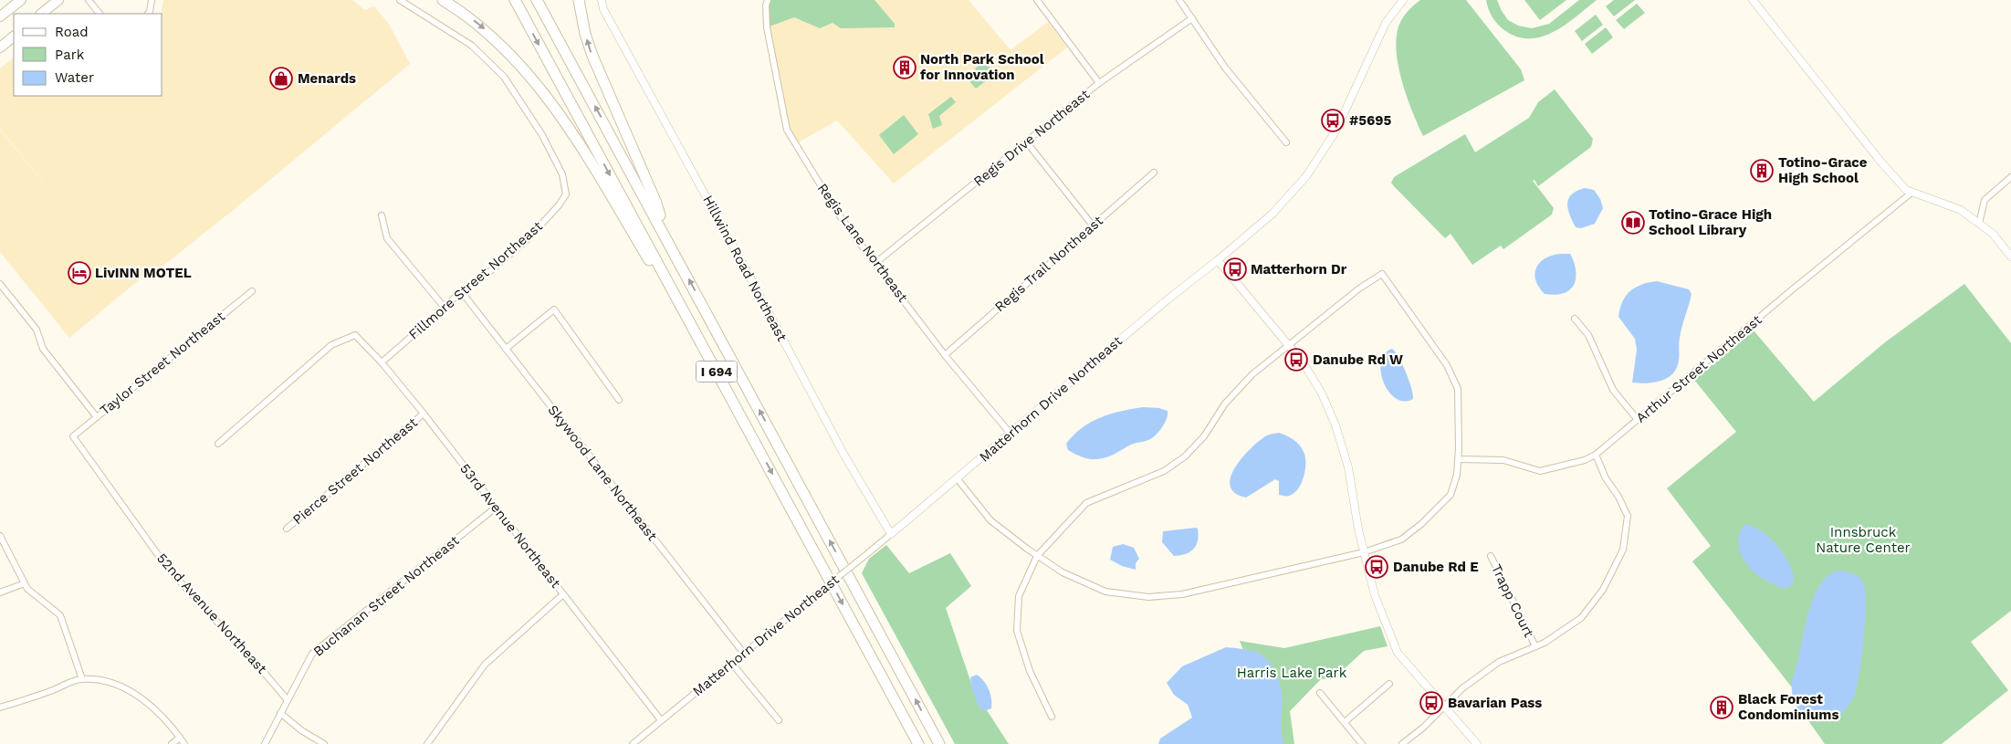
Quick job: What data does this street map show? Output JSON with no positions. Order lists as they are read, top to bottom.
{
  "streets": {
    "highway": ["I 694"],
    "street": [
      "Regis Drive Northeast",
      "Regis Lane Northeast",
      "Regis Trail Northeast",
      "Hillwind Road Northeast",
      "Fillmore Street Northeast",
      "Taylor Street Northeast",
      "Arthur Street Northeast",
      "Matterhorn Drive Northeast",
      "Pierce Street Northeast",
      "Skywood Lane Northeast",
      "53rd Avenue Northeast",
      "Buchanan Street Northeast",
      "Trapp Court",
      "52nd Avenue Northeast"
    ]
  },
  "crossings": [
    ["Regis Drive Northeast", "Regis Lane Northeast"],
    ["Regis Lane Northeast", "Regis Trail Northeast"],
    ["Regis Lane Northeast", "Matterhorn Drive Northeast"],
    ["Hillwind Road Northeast", "Matterhorn Drive Northeast"],
    ["Fillmore Street Northeast", "Skywood Lane Northeast"],
    ["Fillmore Street Northeast", "53rd Avenue Northeast"],
    ["Taylor Street Northeast", "52nd Avenue Northeast"],
    ["Matterhorn Drive Northeast", "Skywood Lane Northeast"],
    ["Matterhorn Drive Northeast", "53rd Avenue Northeast"],
    ["Pierce Street Northeast", "53rd Avenue Northeast"],
    ["53rd Avenue Northeast", "Buchanan Street Northeast"],
    ["Buchanan Street Northeast", "52nd Avenue Northeast"]
  ],
  "parks": ["Innsbruck Nature Center", "Harris Lake Park"],
  "places": {
    "building": ["North Park School for Innovation", "Totino-Grace High School", "Black Forest Condominiums"],
    "shop": ["Menards"],
    "bus stop": [
      "#5695",
      "Matterhorn Dr",
      "Danube Rd W",
      "Danube Rd E",
      "Bavarian Pass"
    ],
    "library": ["Totino-Grace High School Library"],
    "hotel": ["LivINN MOTEL"]
  },
  "legend": ["Road", "Park", "Water"]
}
